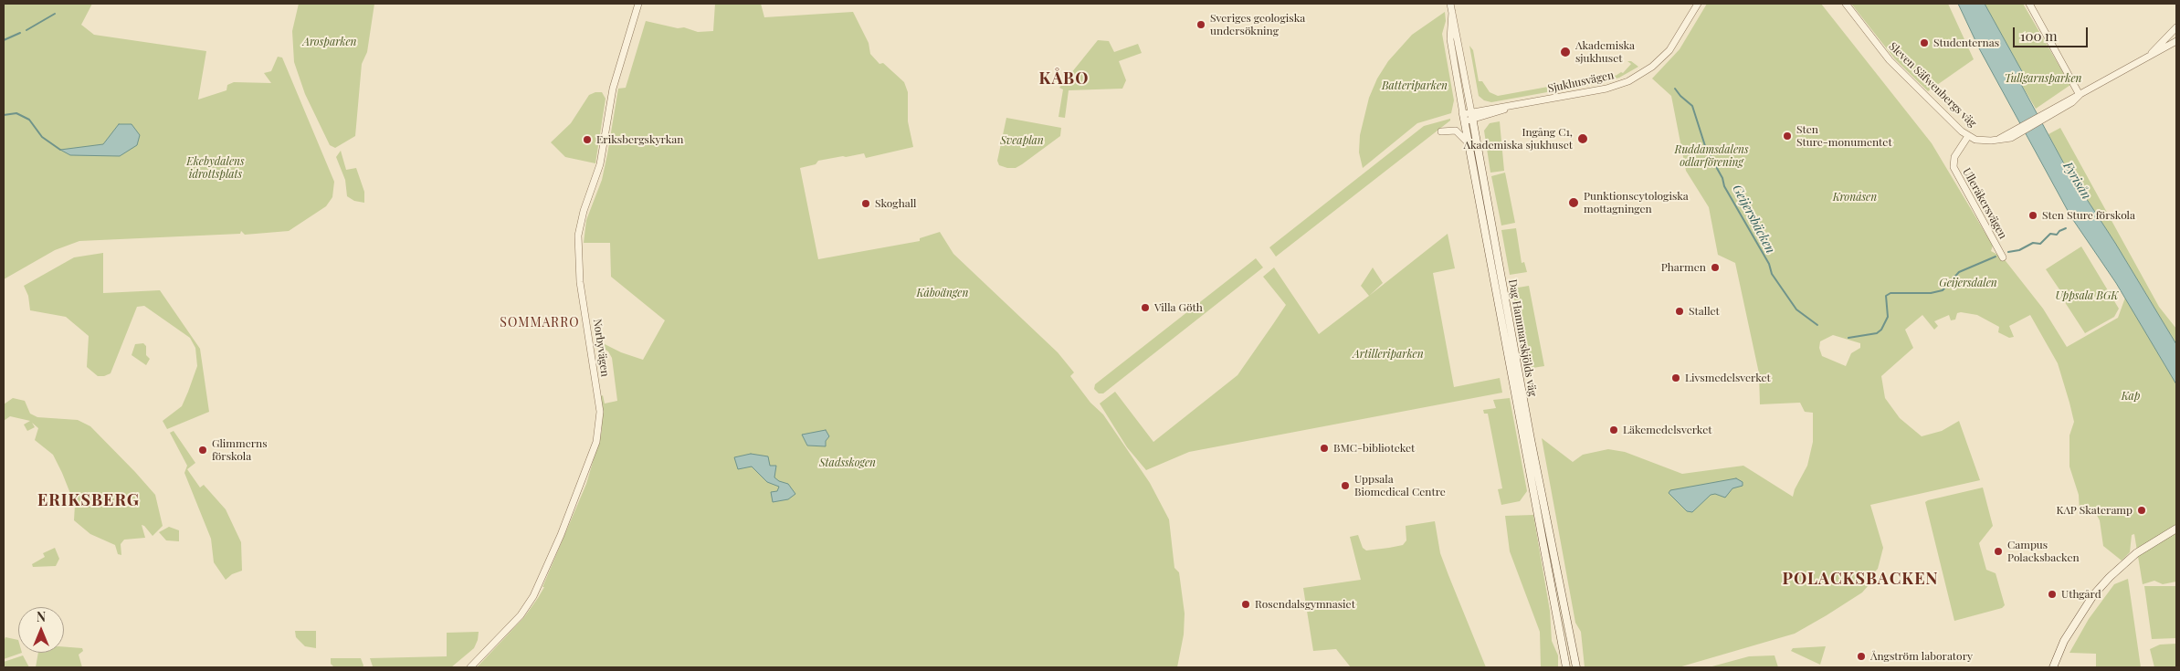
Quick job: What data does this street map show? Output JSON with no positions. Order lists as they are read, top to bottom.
{
  "streets": {
    "main road": ["Dag Hammarskjölds väg"],
    "street": [
      "Sjukhusvägen",
      "Sleven Säfwenbergs väg",
      "Ulleråkersvägen",
      "Norbyvägen"
    ]
  },
  "crossings": [
    ["Sjukhusvägen", "Dag Hammarskjölds väg"],
    ["Sleven Säfwenbergs väg", "Ulleråkersvägen"]
  ],
  "districts": [
    "KÅBO",
    "SOMMARRO",
    "ERIKSBERG",
    "POLACKSBACKEN"
  ],
  "water": ["Fyrisån", "Geijersbäcken"],
  "parks": [
    "Arosparken",
    "Tullgarnsparken",
    "Batteriparken",
    "Sveaplan",
    "Ruddamsdalens odlarförening",
    "Ekebydalens idrottsplats",
    "Kronåsen",
    "Geijersdalen",
    "Kåboängen",
    "Uppsala BGK",
    "Artilleriparken",
    "Kap",
    "Stadsskogen"
  ],
  "places": [
    "Sveriges geologiska undersökning",
    "Studenternas",
    "Akademiska sjukhuset",
    "Sten Sture-monumentet",
    "Ingång C1, Akademiska sjukhuset",
    "Eriksbergskyrkan",
    "Punktionscytologiska mottagningen",
    "Skoghall",
    "Sten Sture förskola",
    "Pharmen",
    "Villa Göth",
    "Stallet",
    "Livsmedelsverket",
    "Läkemedelsverket",
    "BMC-biblioteket",
    "Glimmerns förskola",
    "Uppsala Biomedical Centre",
    "KAP Skateramp",
    "Campus Polacksbacken",
    "Uthgård",
    "Rosendalsgymnasiet",
    "Ångström laboratory"
  ],
  "scale_bar": "100 m",
  "north": "top"
}
